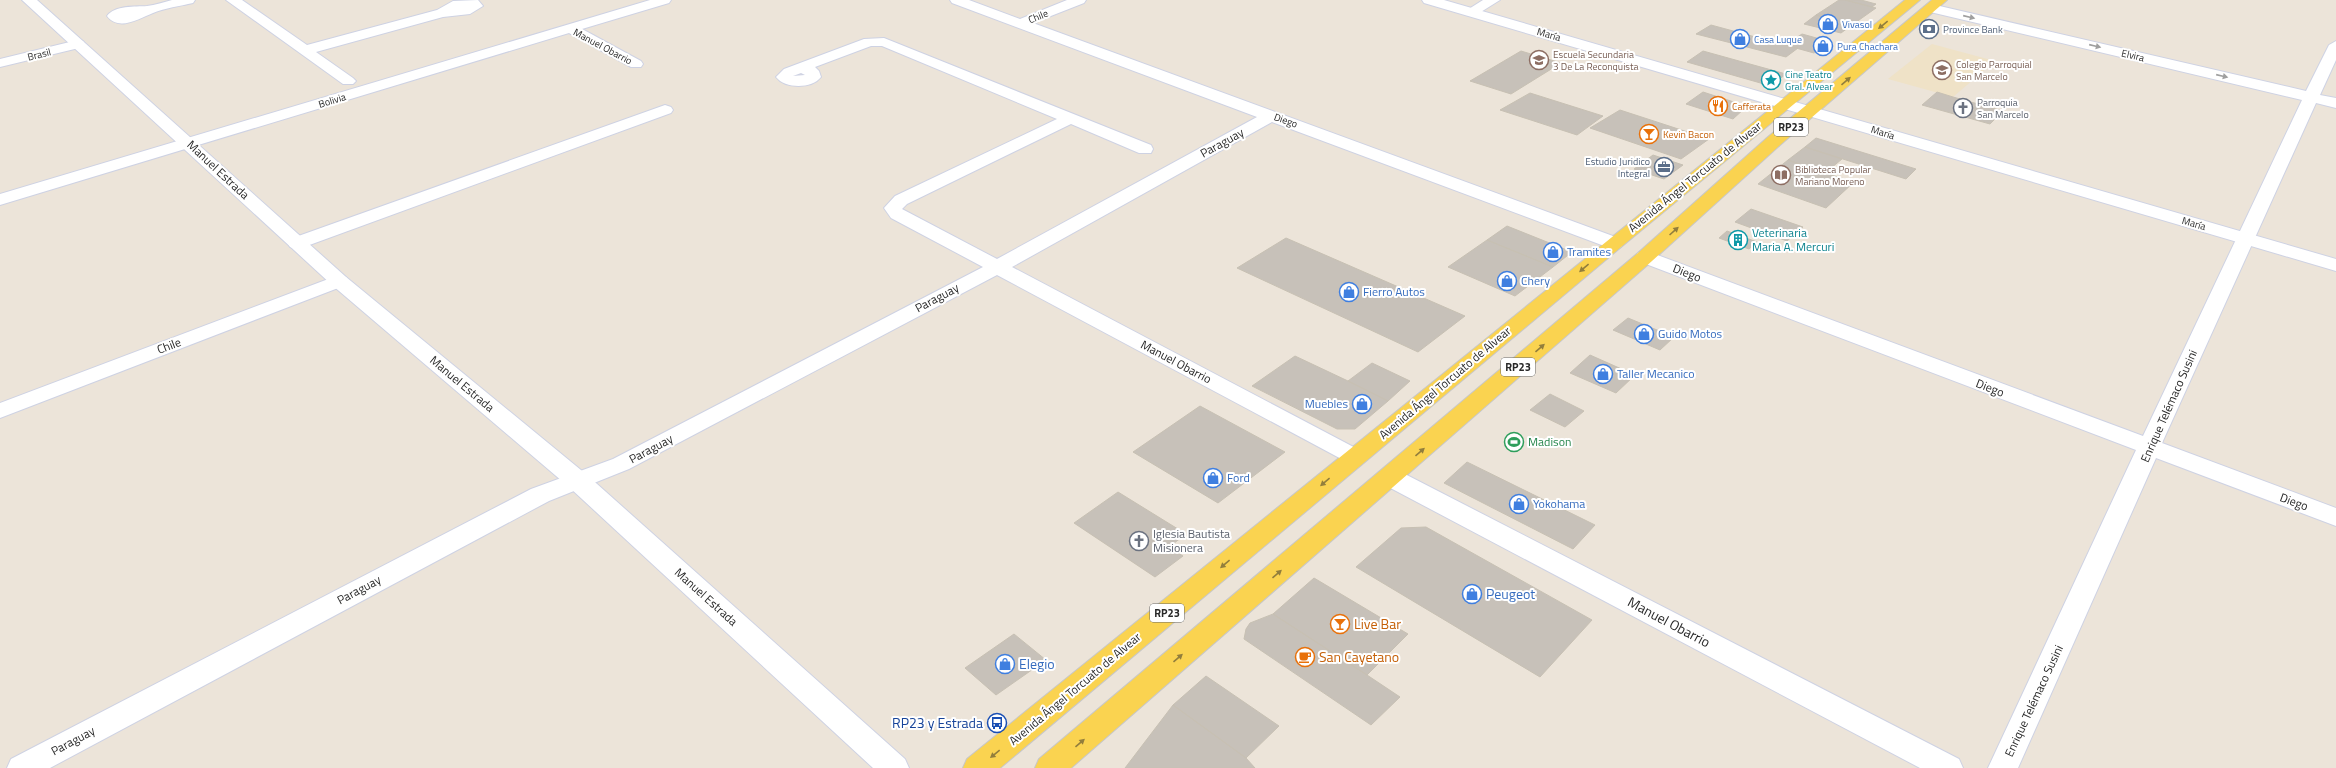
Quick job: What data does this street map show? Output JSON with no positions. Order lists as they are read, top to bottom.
{
  "streets": {
    "main road": ["RP23", "Avenida Ángel Torcuato de Alvear"],
    "street": [
      "Chile",
      "María",
      "Manuel Obarrio",
      "Brasil",
      "Elvira",
      "Bolivia",
      "Diego",
      "Paraguay",
      "Manuel Estrada",
      "Enrique Telémaco Susini"
    ]
  },
  "crossings": [
    ["Chile", "Diego"],
    ["Chile", "Manuel Estrada"],
    ["María", "Avenida Ángel Torcuato de Alvear"],
    ["María", "Enrique Telémaco Susini"],
    ["Manuel Obarrio", "Bolivia"],
    ["Manuel Obarrio", "Paraguay"],
    ["Manuel Obarrio", "Avenida Ángel Torcuato de Alvear"],
    ["Brasil", "Manuel Estrada"],
    ["Elvira", "Avenida Ángel Torcuato de Alvear"],
    ["Elvira", "Enrique Telémaco Susini"],
    ["Bolivia", "Manuel Estrada"],
    ["Diego", "Paraguay"],
    ["Diego", "Avenida Ángel Torcuato de Alvear"],
    ["Diego", "Enrique Telémaco Susini"],
    ["Paraguay", "Manuel Estrada"]
  ],
  "one_way": ["Elvira"],
  "places": {
    "shop": [
      "Vivasol",
      "Casa Luque",
      "Pura Chachara",
      "Tramites",
      "Chery",
      "Fierro Autos",
      "Guido Motos",
      "Taller Mecanico",
      "Muebles",
      "Ford",
      "Yokohama",
      "Peugeot",
      "Elegio"
    ],
    "bank": ["Province Bank"],
    "school or university": ["Escuela Secundaria 3 De La Reconquista", "Colegio Parroquial San Marcelo"],
    "place": ["Cine Teatro Gral. Alvear"],
    "restaurant": ["Cafferata"],
    "church": ["Parroquia San Marcelo", "Iglesia Bautista Misionera"],
    "bar": ["Kevin Bacon", "Live Bar"],
    "office": ["Estudio Juridico Integral"],
    "library": ["Biblioteca Popular Mariano Moreno"],
    "building": ["Veterinaria Maria A. Mercuri"],
    "sports": ["Madison"],
    "cafe": ["San Cayetano"],
    "bus stop": ["RP23 y Estrada"]
  }
}
